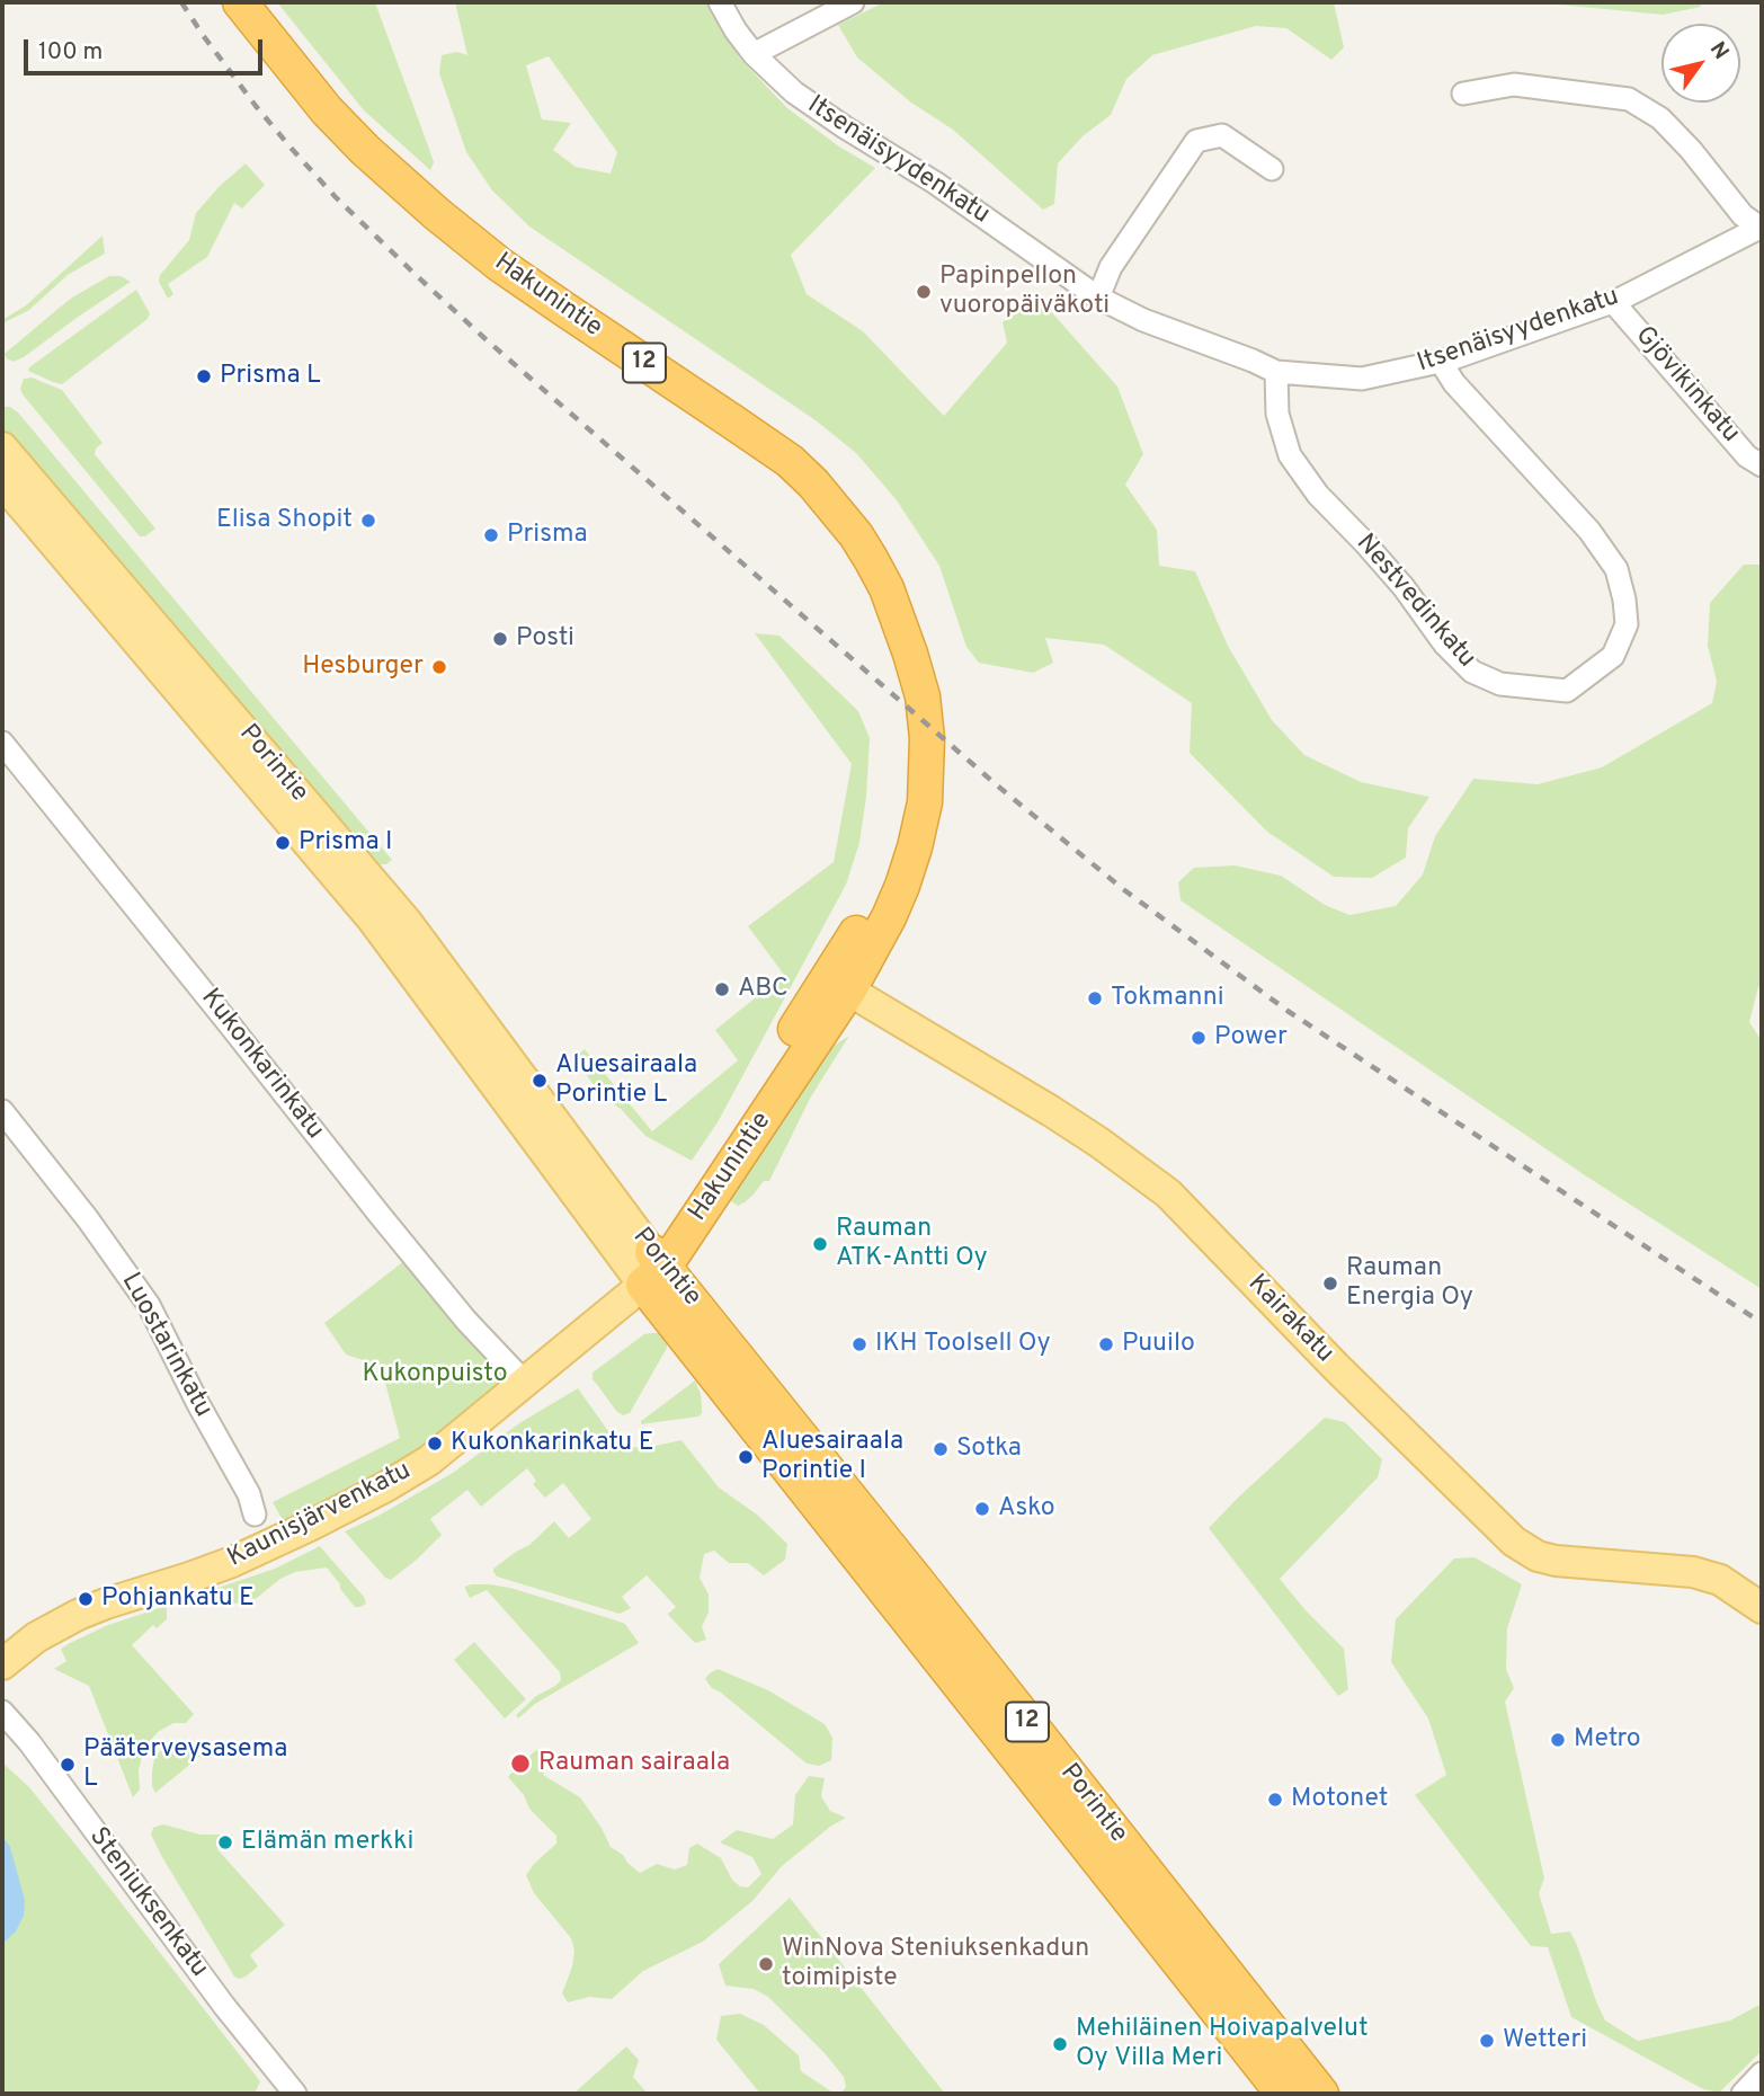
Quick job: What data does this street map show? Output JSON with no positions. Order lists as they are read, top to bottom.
{
  "streets": {
    "highway": ["Hakunintie", "12", "Porintie"],
    "main road": ["Kairakatu", "Kaunisjärvenkatu"],
    "street": [
      "Itsenäisyydenkatu",
      "Gjövikinkatu",
      "Nestvedinkatu",
      "Kukonkarinkatu",
      "Luostarinkatu",
      "Steniuksenkatu"
    ]
  },
  "crossings": [
    ["Itsenäisyydenkatu", "Gjövikinkatu"],
    ["Itsenäisyydenkatu", "Nestvedinkatu"],
    ["Hakunintie", "12"],
    ["Hakunintie", "Porintie"],
    ["Hakunintie", "Kairakatu"],
    ["Hakunintie", "Kaunisjärvenkatu"],
    ["12", "Porintie"],
    ["Porintie", "Kaunisjärvenkatu"],
    ["Kukonkarinkatu", "Kaunisjärvenkatu"]
  ],
  "parks": ["Kukonpuisto"],
  "places": [
    "Papinpellon vuoropäiväkoti",
    "Prisma L",
    "Elisa Shopit",
    "Prisma",
    "Posti",
    "Hesburger",
    "Prisma I",
    "ABC",
    "Tokmanni",
    "Power",
    "Aluesairaala Porintie L",
    "Rauman ATK-Antti Oy",
    "Rauman Energia Oy",
    "IKH Toolsell Oy",
    "Puuilo",
    "Kukonkarinkatu E",
    "Sotka",
    "Aluesairaala Porintie I",
    "Asko",
    "Pohjankatu E",
    "Metro",
    "Rauman sairaala",
    "Pääterveysasema L",
    "Motonet",
    "Elämän merkki",
    "WinNova Steniuksenkadun toimipiste",
    "Wetteri",
    "Mehiläinen Hoivapalvelut Oy Villa Meri"
  ],
  "scale_bar": "100 m",
  "north": "top right"
}
